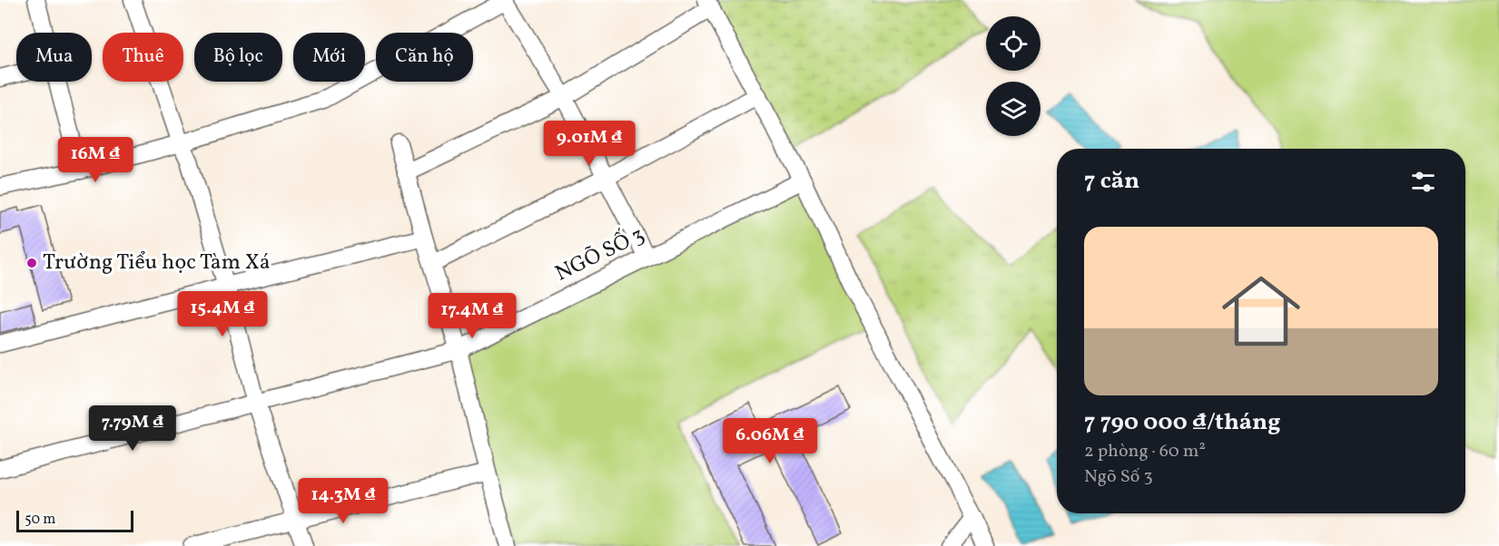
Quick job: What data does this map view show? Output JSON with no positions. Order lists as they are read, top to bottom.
{
  "streets": {
    "street": ["NGÕ SỐ 3"]
  },
  "places": ["Trường Tiểu học Tàm Xá"],
  "scale_bar": "50 m",
  "page": {
    "chip": [
      "Mua",
      "Thuê",
      "Bộ lọc",
      "Mới",
      "Căn hộ"
    ],
    "price": [
      "9.01M ₫",
      "16M ₫",
      "15.4M ₫",
      "17.4M ₫",
      "7.79M ₫",
      "6.06M ₫",
      "14.3M ₫"
    ],
    "heading": "7 căn",
    "list": [
      {
        "name": "7 790 000 ₫/tháng",
        "note": "2 phòng · 60 m² · Ngõ Số 3"
      }
    ],
    "scale": "50 m"
  }
}
